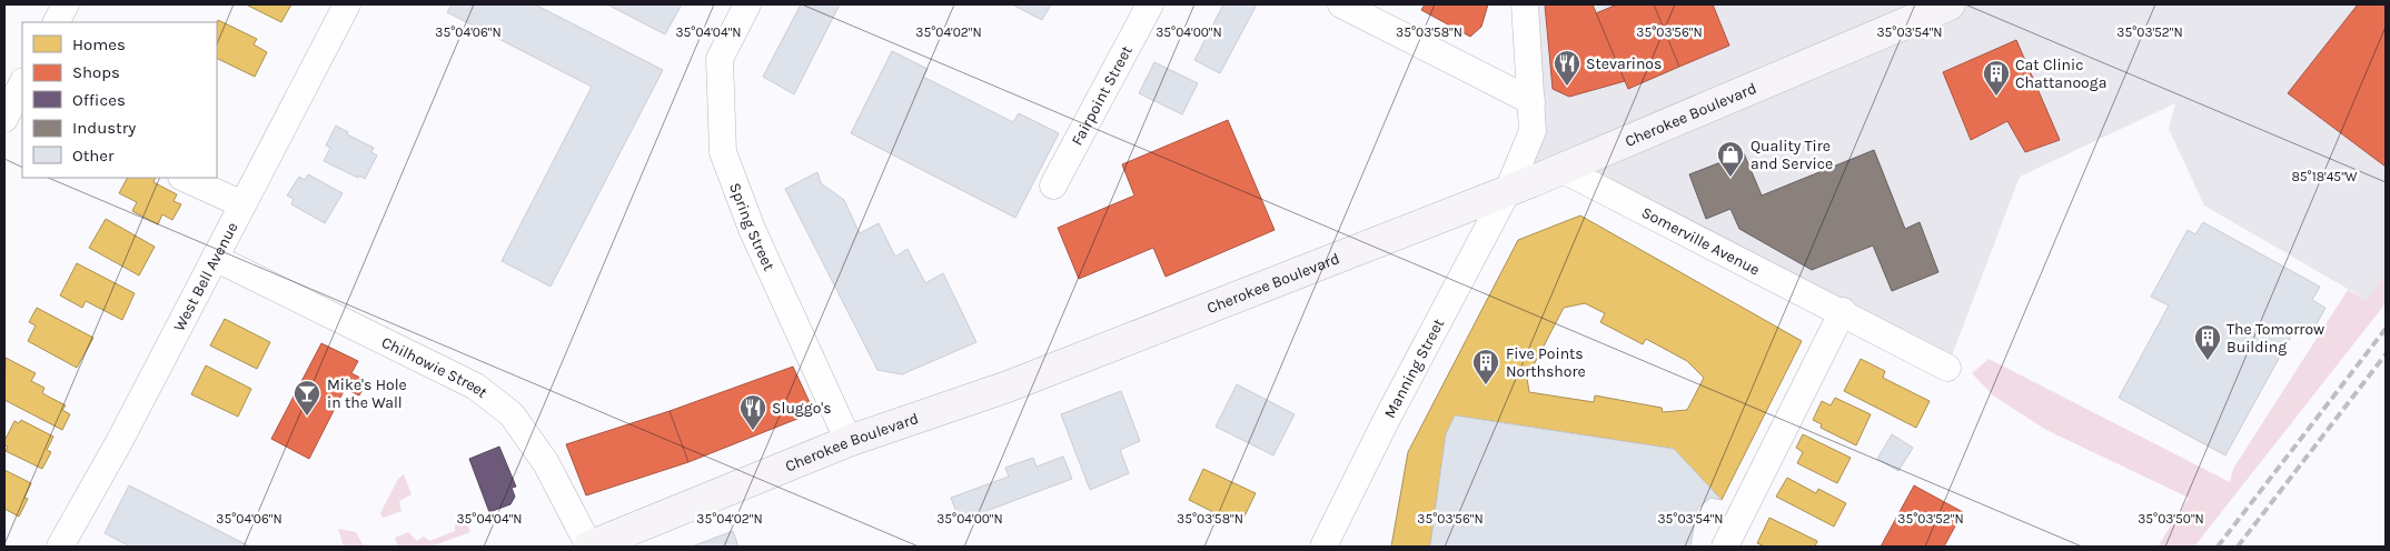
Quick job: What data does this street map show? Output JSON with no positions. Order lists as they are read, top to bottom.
{
  "streets": {
    "main road": ["Cherokee Boulevard"],
    "street": [
      "Fairpoint Street",
      "Spring Street",
      "Somerville Avenue",
      "West Bell Avenue",
      "Chilhowie Street",
      "Manning Street"
    ]
  },
  "crossings": [
    ["Cherokee Boulevard", "Spring Street"],
    ["Cherokee Boulevard", "Somerville Avenue"],
    ["Cherokee Boulevard", "Chilhowie Street"],
    ["Cherokee Boulevard", "Manning Street"],
    ["West Bell Avenue", "Chilhowie Street"]
  ],
  "places": {
    "restaurant": ["Stevarinos", "Sluggo's"],
    "building": ["Cat Clinic Chattanooga", "The Tomorrow Building", "Five Points Northshore"],
    "shop": ["Quality Tire and Service"],
    "bar": ["Mike's Hole in the Wall"]
  },
  "legend": [
    "Homes",
    "Shops",
    "Offices",
    "Industry",
    "Other"
  ],
  "coordinates": [
    "35°03'58\"N",
    "35°03'54\"N",
    "35°03'52\"N",
    "35°04'06\"N",
    "35°04'04\"N",
    "35°04'02\"N",
    "35°04'00\"N",
    "35°03'56\"N",
    "85°18'45\"W",
    "35°03'50\"N"
  ]
}
